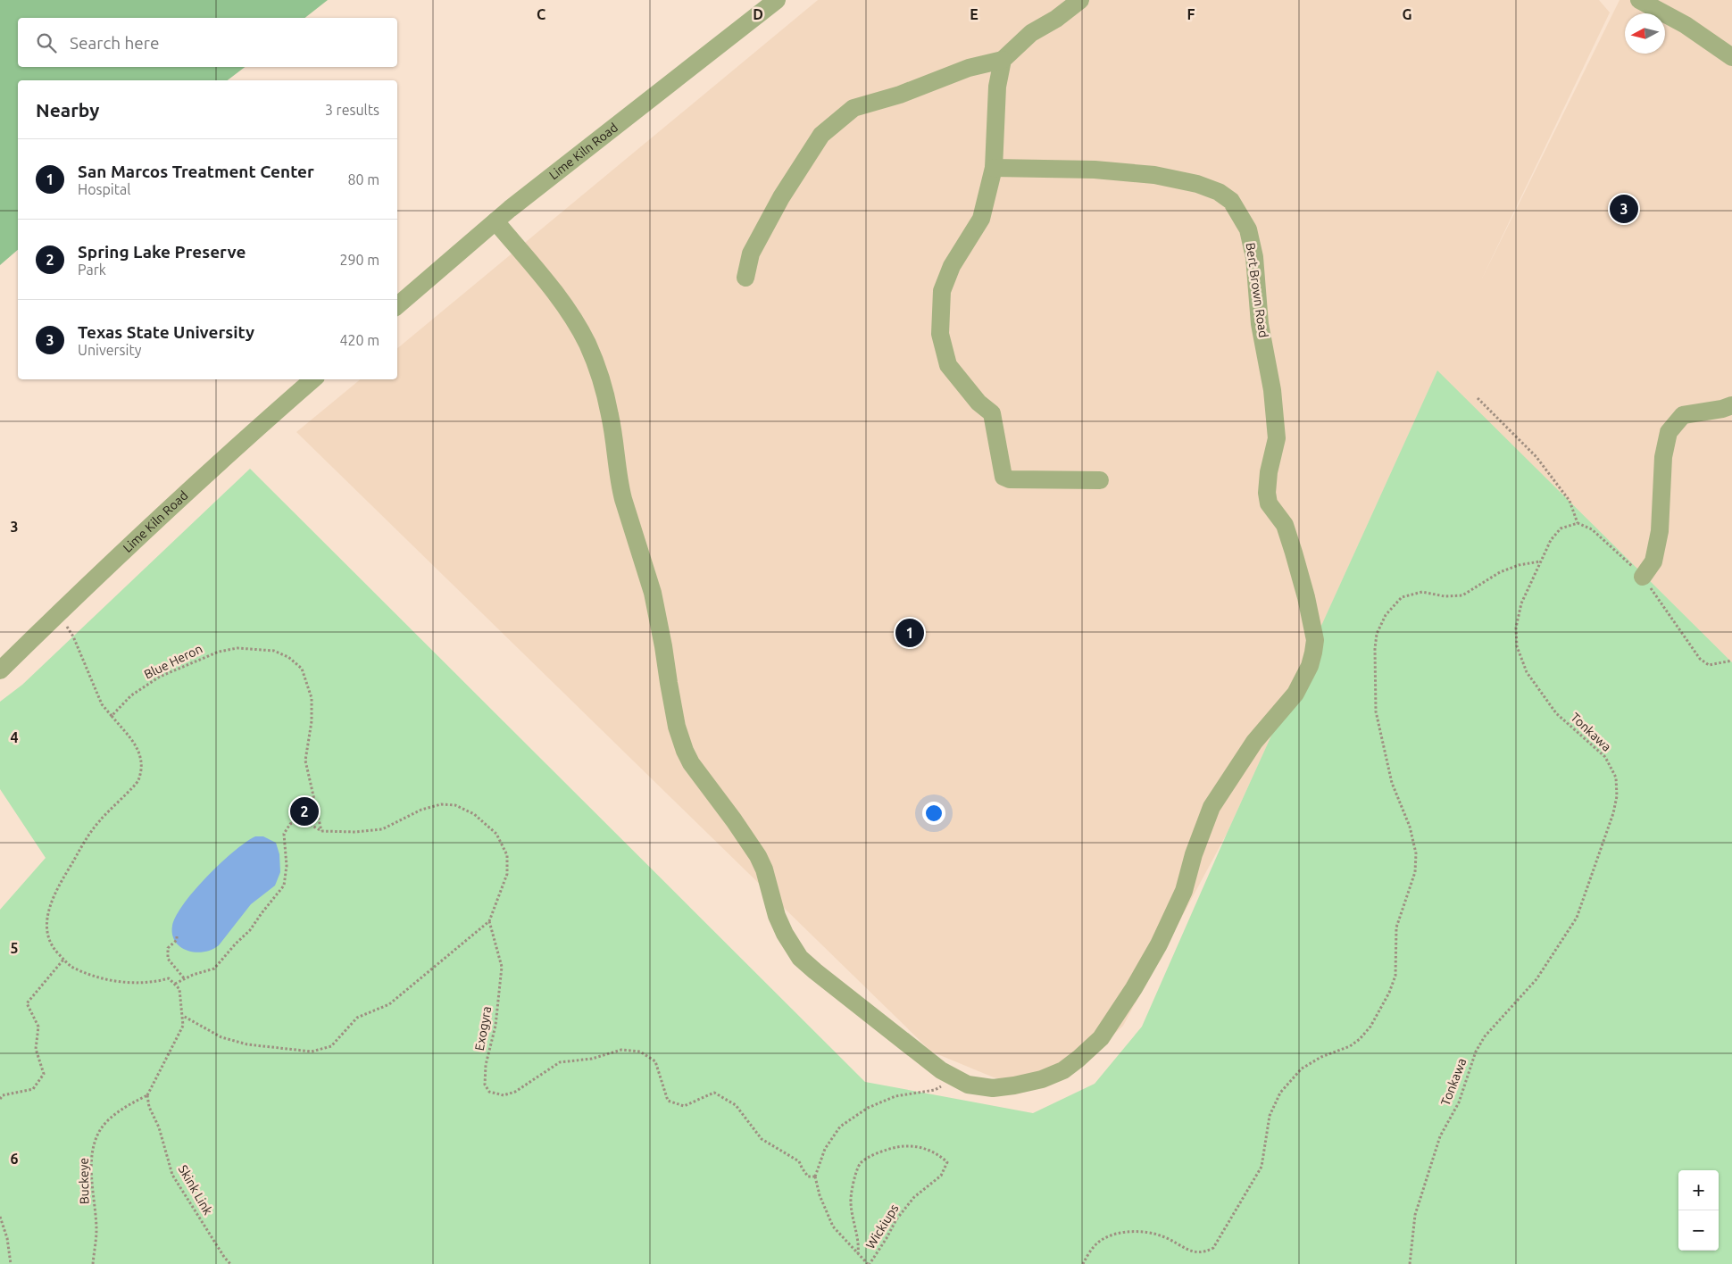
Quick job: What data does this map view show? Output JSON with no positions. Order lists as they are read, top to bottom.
{
  "streets": {
    "street": ["Lime Kiln Road", "Bert Brown Road"],
    "path": [
      "Blue Heron",
      "Tonkawa",
      "Exogyra",
      "Buckeye",
      "Skink Link",
      "Wickiups"
    ]
  },
  "crossings": [
    ["Lime Kiln Road", "Bert Brown Road"],
    ["Buckeye", "Skink Link"]
  ],
  "north": "left",
  "page": {
    "search": "Search here",
    "heading": ["Nearby", "3 results"],
    "list": [
      {
        "mark": "1",
        "name": "San Marcos Treatment Center",
        "note": "Hospital",
        "value": "80 m"
      },
      {
        "mark": "2",
        "name": "Spring Lake Preserve",
        "note": "Park",
        "value": "290 m"
      },
      {
        "mark": "3",
        "name": "Texas State University",
        "note": "University",
        "value": "420 m"
      }
    ],
    "pins": ["3", "1", "2"],
    "map_buttons": ["+", "−"]
  },
  "grid": {
    "columns": [
      "C",
      "D",
      "E",
      "F",
      "G"
    ],
    "rows": [
      "3",
      "4",
      "5",
      "6"
    ]
  }
}
